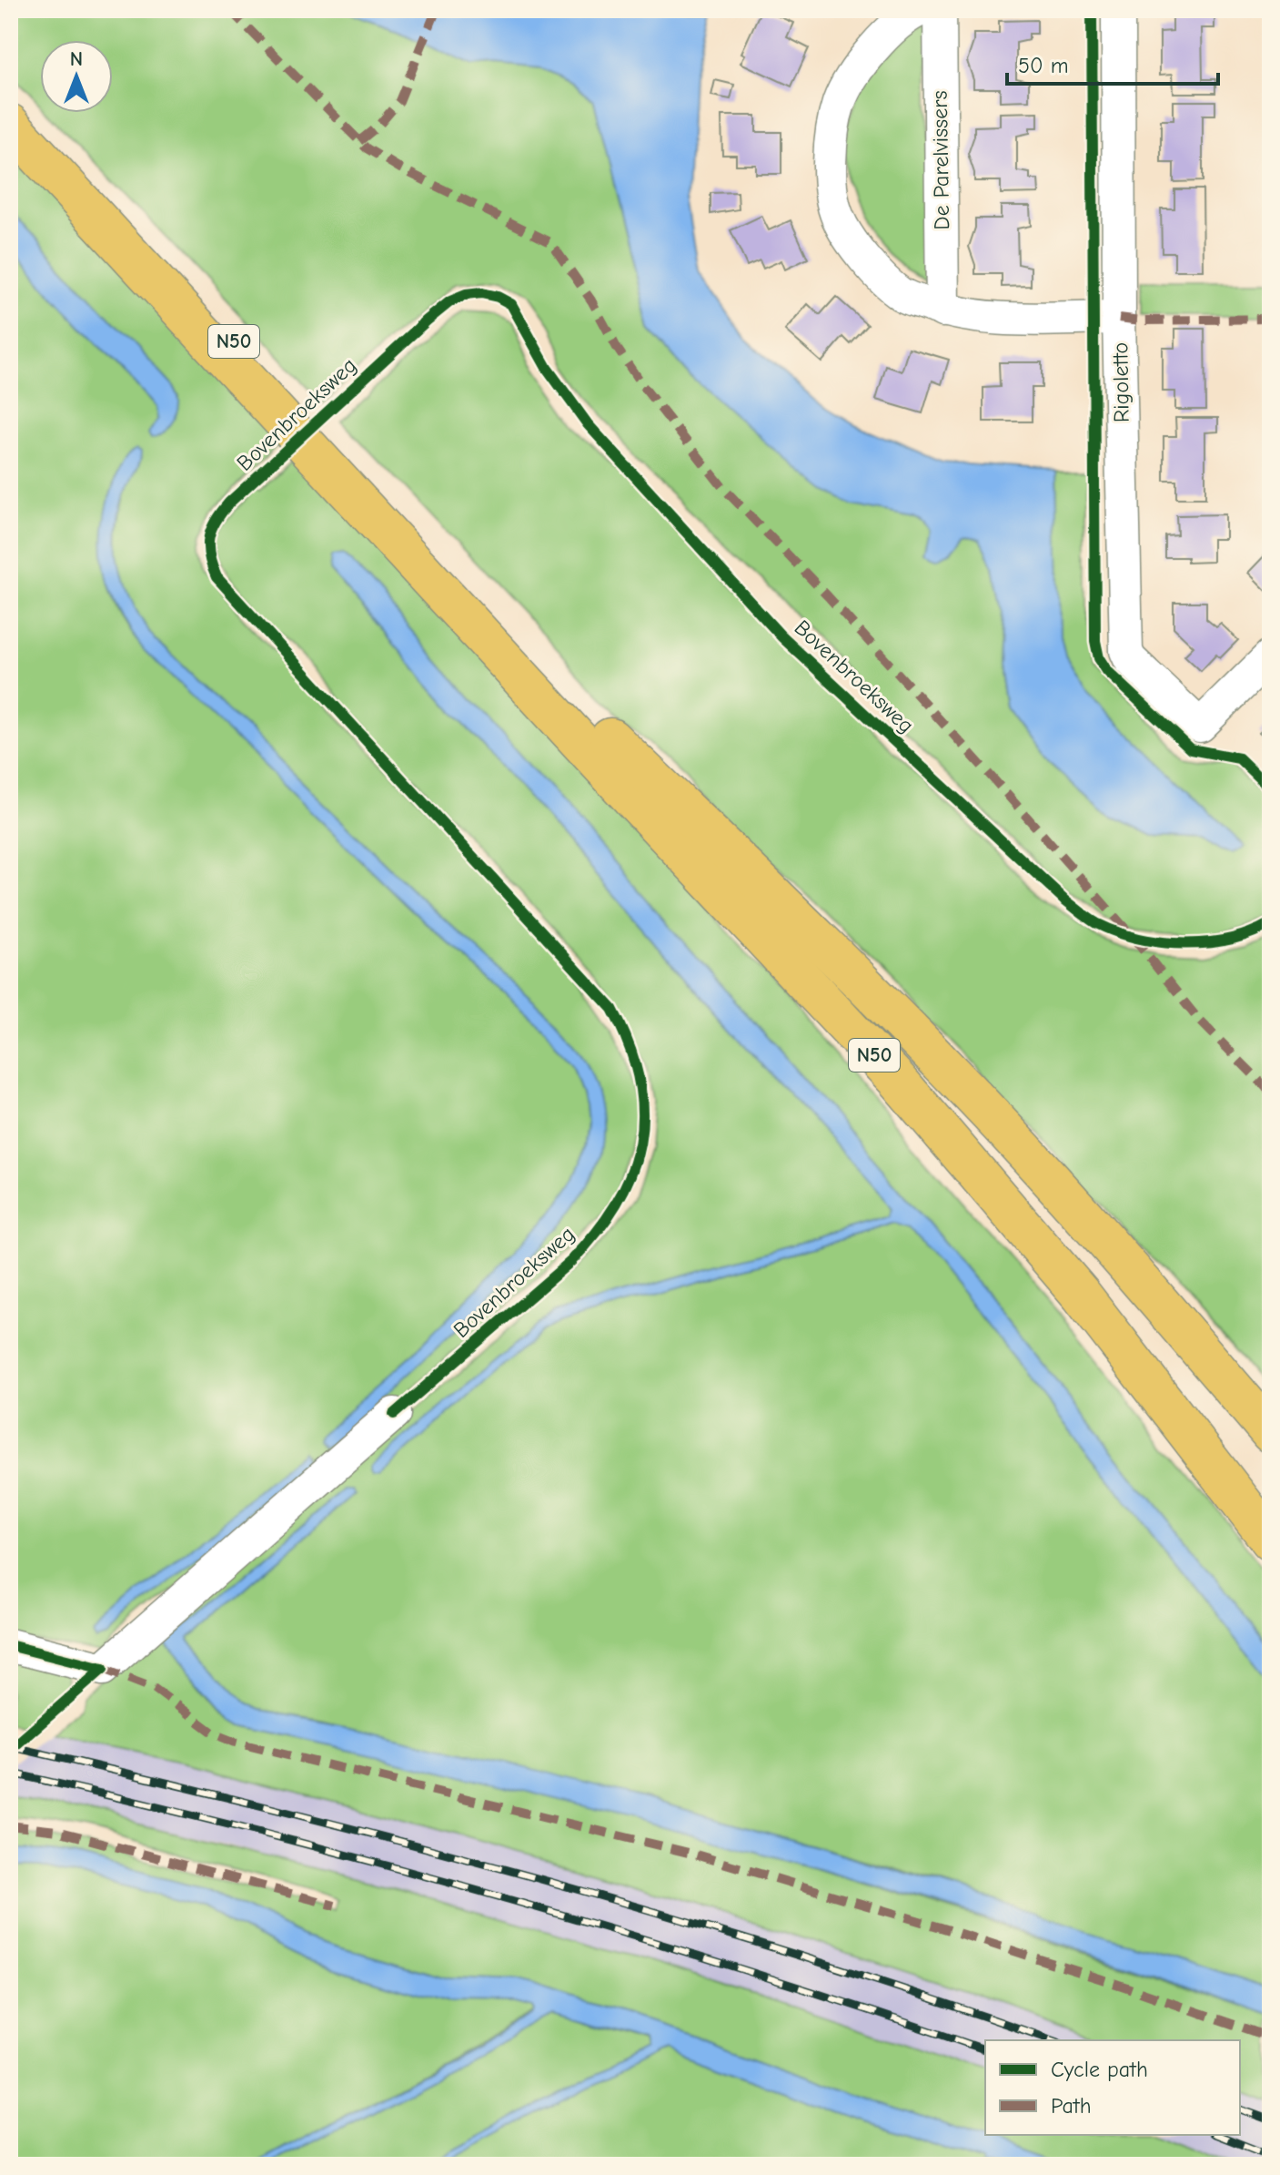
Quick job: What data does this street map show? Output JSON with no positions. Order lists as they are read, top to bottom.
{
  "streets": {
    "highway": ["N50"],
    "street": ["De Parelvissers", "Rigoletto"],
    "cycle path": ["Bovenbroeksweg"]
  },
  "legend": ["Cycle path", "Path"],
  "scale_bar": "50 m",
  "north": "top"
}
